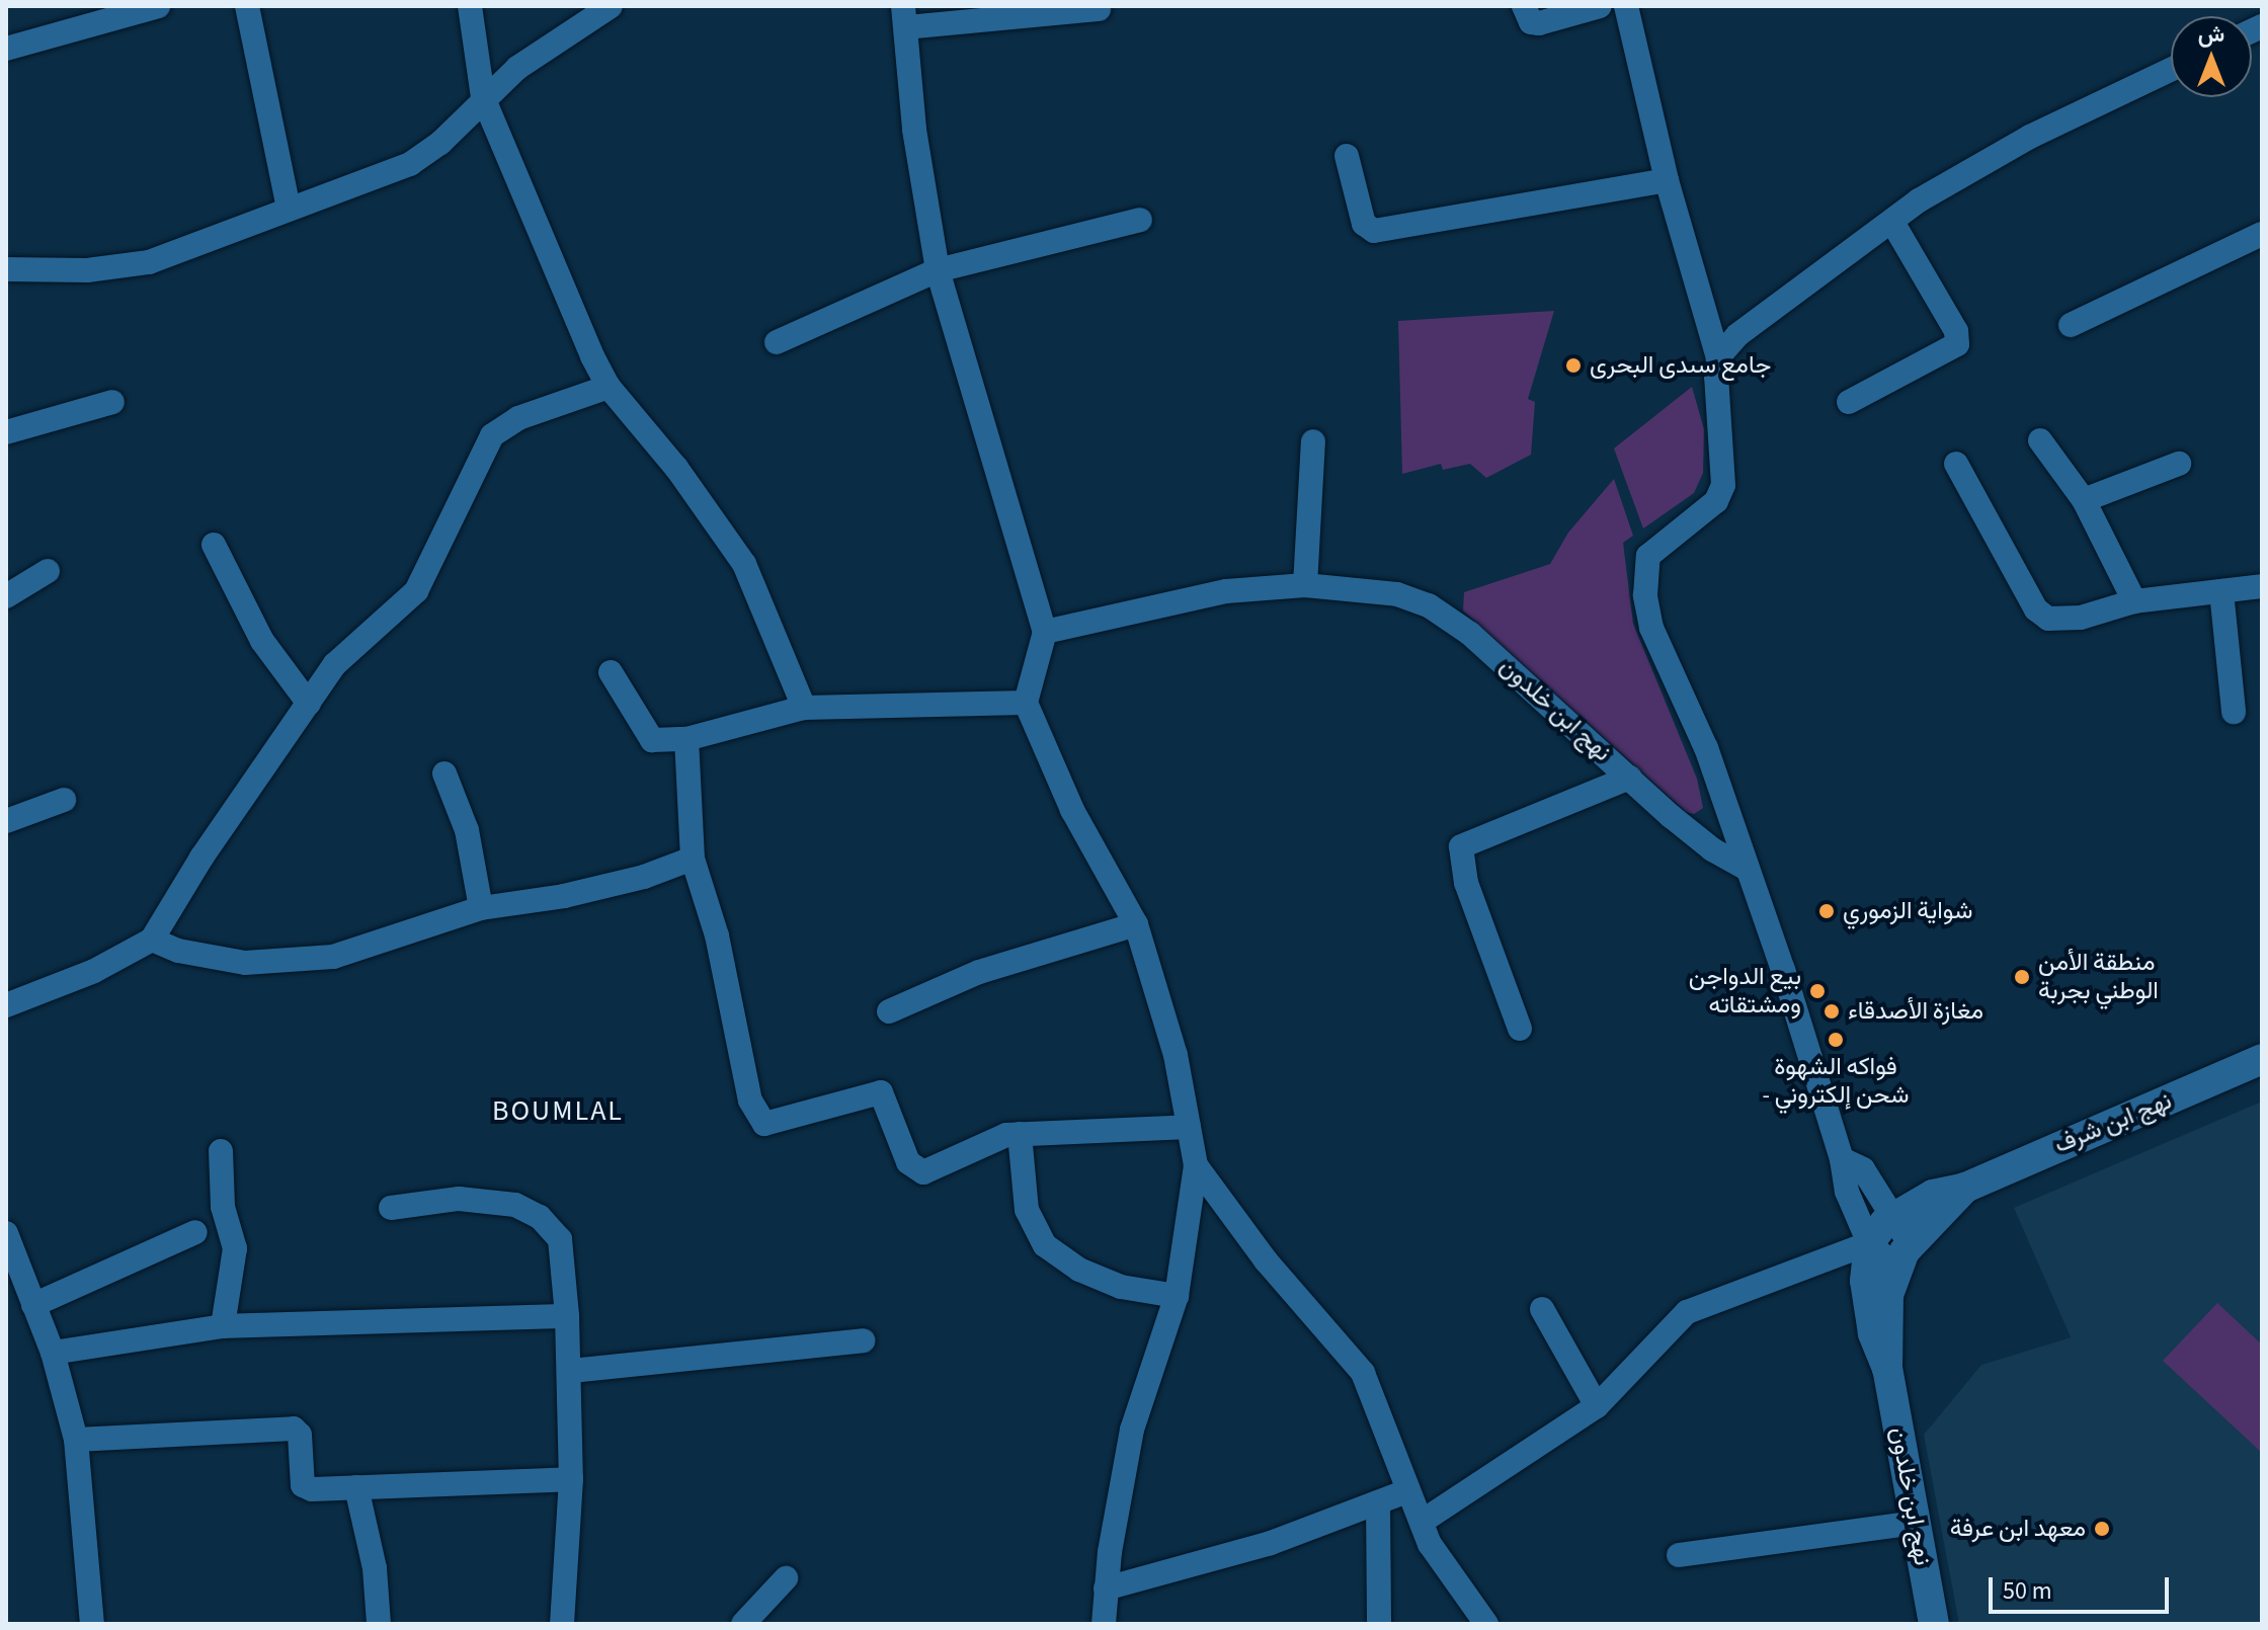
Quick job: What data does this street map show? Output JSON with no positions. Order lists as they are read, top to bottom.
{
  "streets": {
    "street": ["نهج ابن خلدون", "نهج ابن شرف"]
  },
  "crossings": [
    ["نهج ابن خلدون", "نهج ابن شرف"]
  ],
  "districts": ["BOUMLAL"],
  "places": [
    "جامع سىدى البحرى",
    "شواية الزموري",
    "منطقة الأمن الوطني بجربة",
    "بيع الدواجن ومشتقاته",
    "مغازة الأصدقاء",
    "فواكه الشهوة - شحن إلكتروني",
    "معهد ابن عرفة"
  ],
  "scale_bar": "50 m",
  "north": "top"
}
